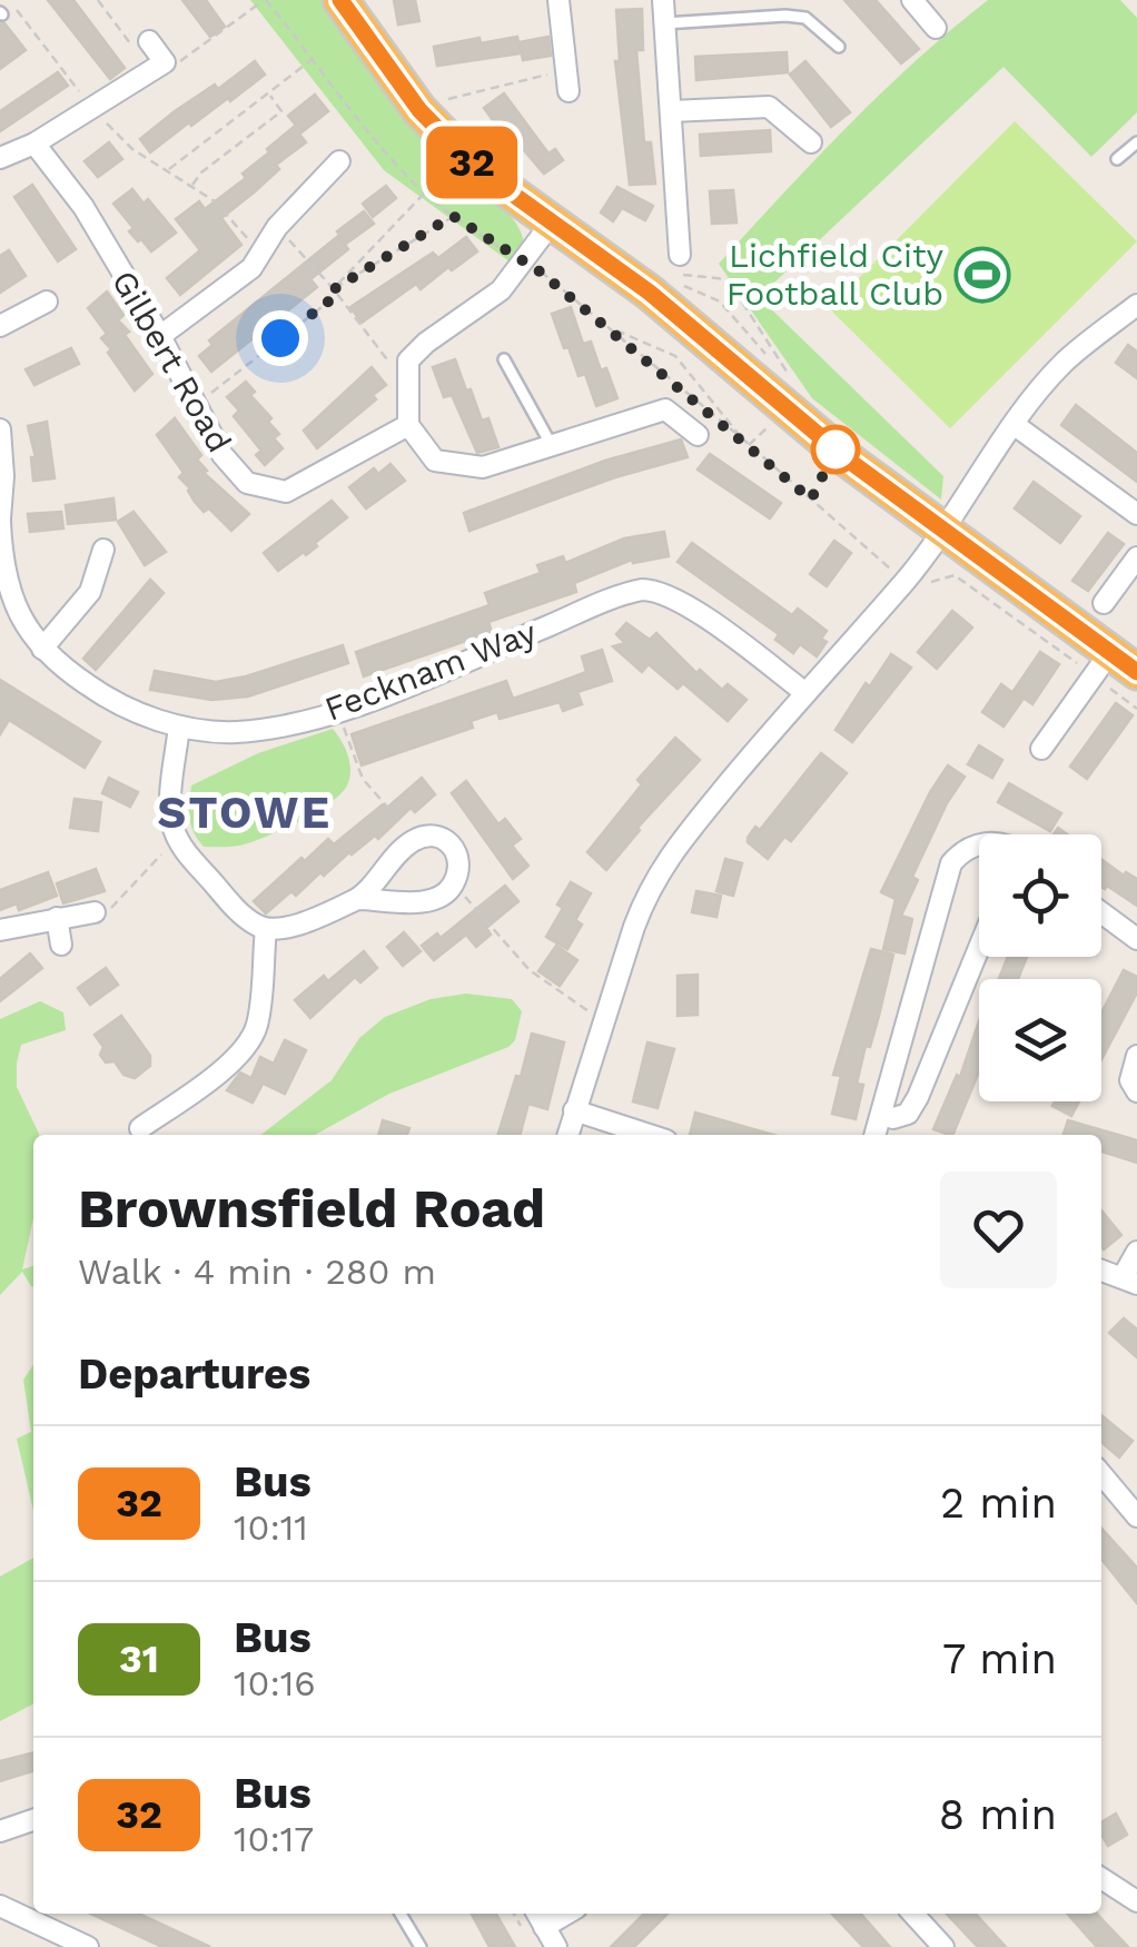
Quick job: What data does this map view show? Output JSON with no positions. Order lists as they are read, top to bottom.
{
  "streets": {
    "street": ["Gilbert Road", "Fecknam Way"]
  },
  "districts": ["STOWE"],
  "places": {
    "sports": ["Lichfield City Football Club"]
  },
  "lines": ["bus line 32"],
  "page": {
    "on_map": "32",
    "heading": [
      ["Brownsfield Road", "Walk · 4 min · 280 m"],
      "Departures"
    ],
    "list": [
      {
        "mark": "32",
        "name": "Bus",
        "note": "10:11",
        "value": "2 min"
      },
      {
        "mark": "31",
        "name": "Bus",
        "note": "10:16",
        "value": "7 min"
      },
      {
        "mark": "32",
        "name": "Bus",
        "note": "10:17",
        "value": "8 min"
      }
    ]
  }
}
